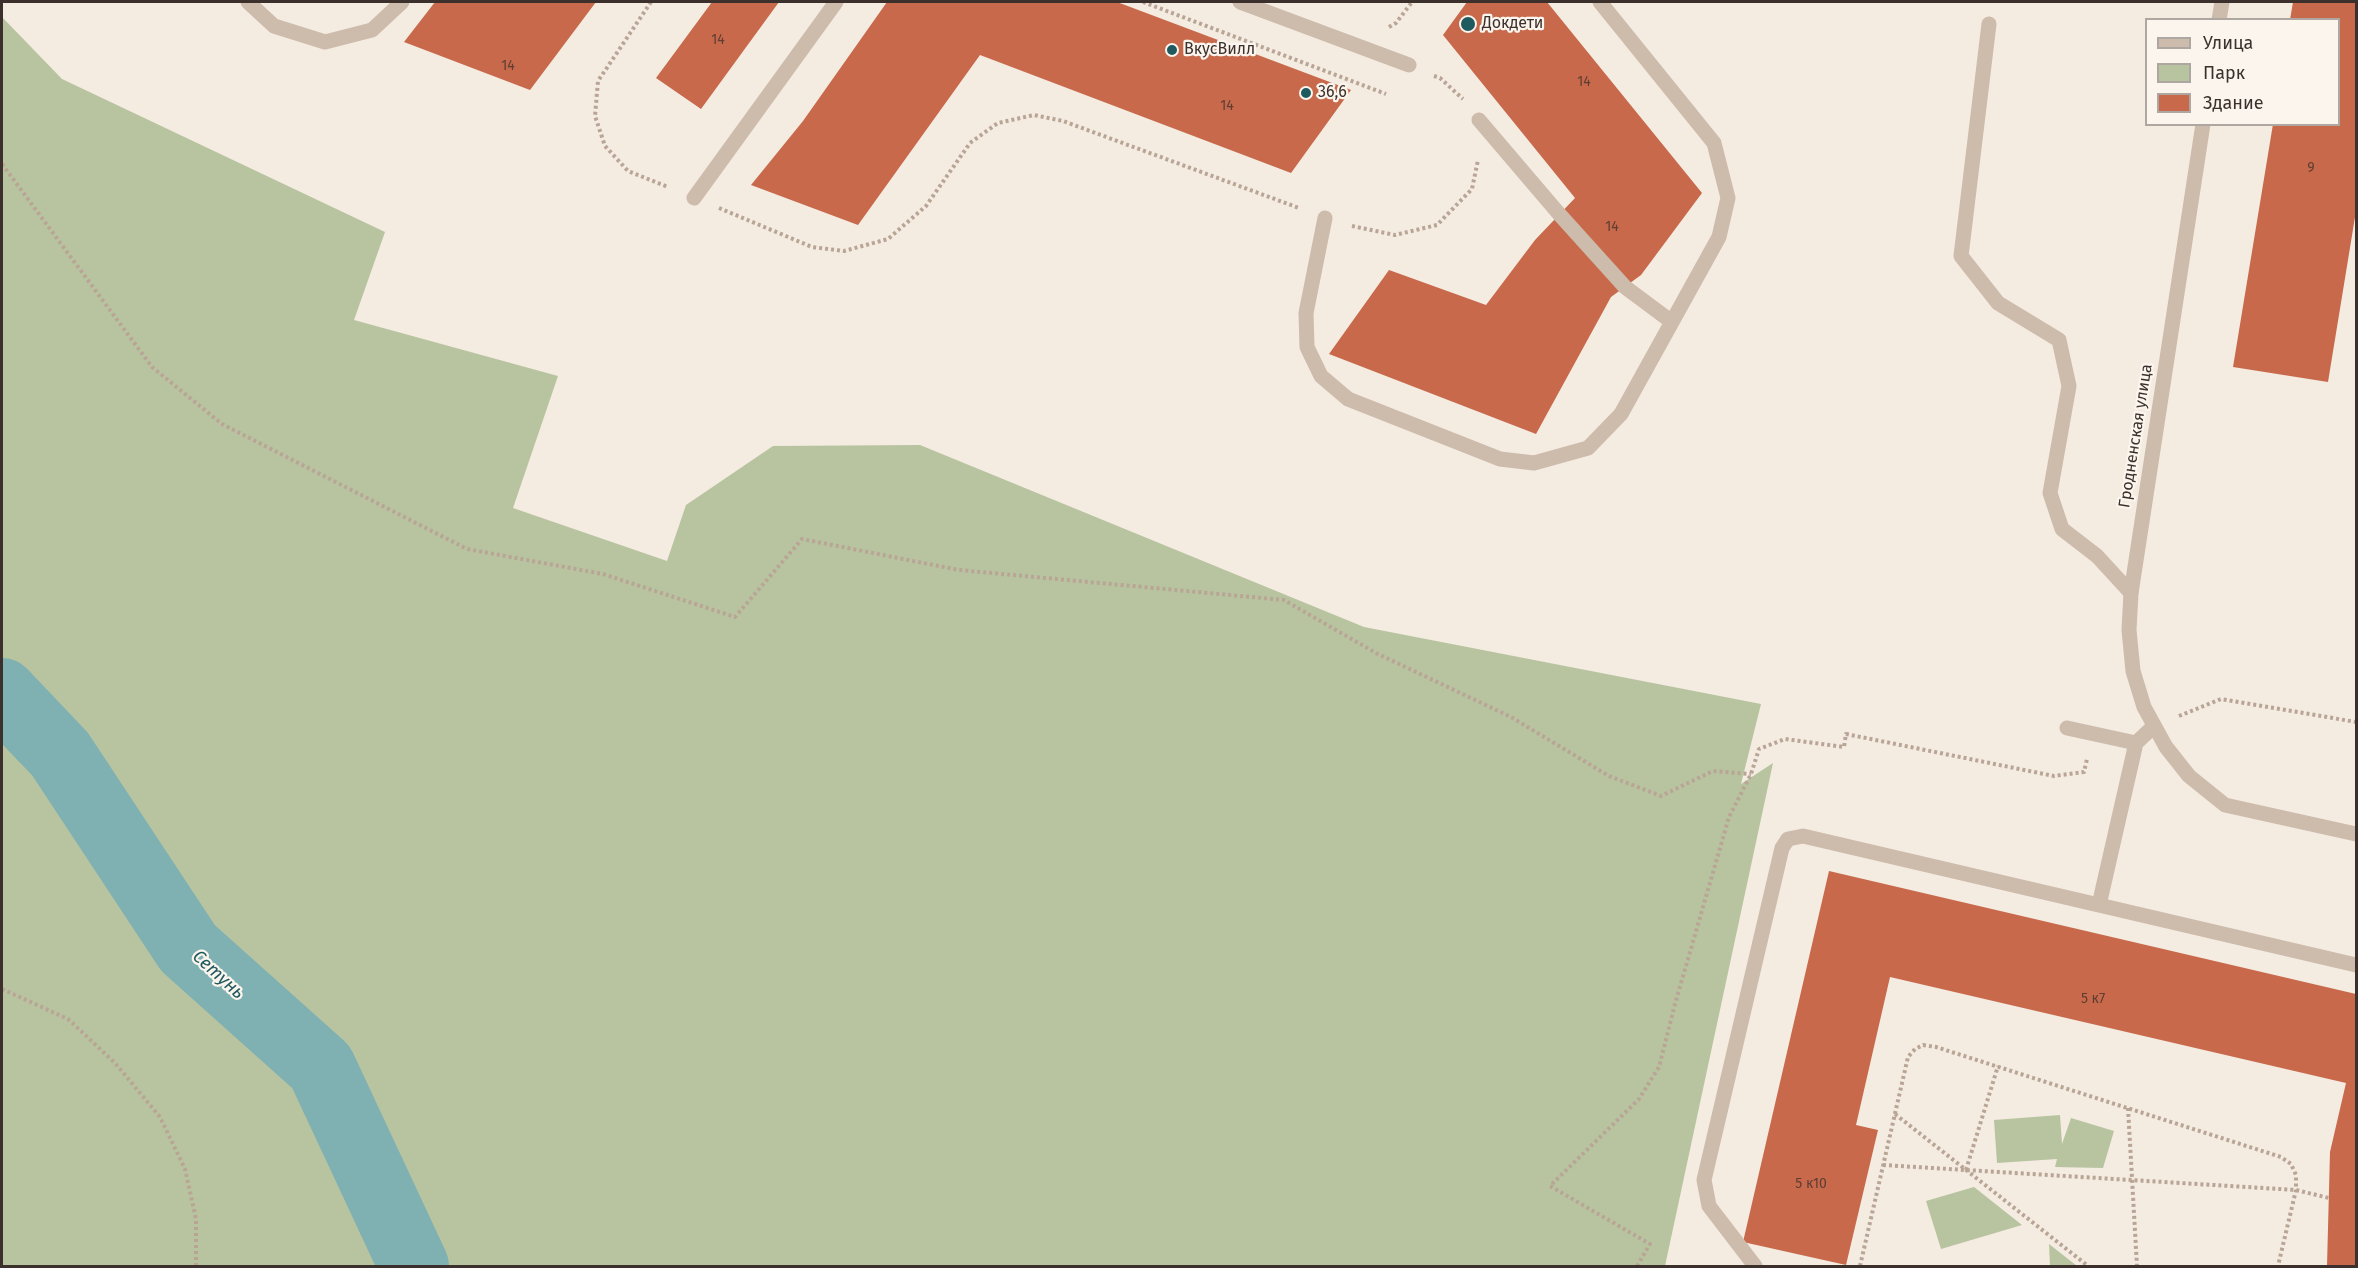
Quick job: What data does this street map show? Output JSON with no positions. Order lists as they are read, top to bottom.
{
  "streets": {
    "street": ["Гродненская улица"]
  },
  "water": ["Сетунь"],
  "places": ["Докдети", "ВкусВилл", "36,6"],
  "house_numbers": [
    "14",
    "14",
    "14",
    "14",
    "9",
    "14",
    "5 к7",
    "5 к10"
  ],
  "legend": ["Улица", "Парк", "Здание"]
}
